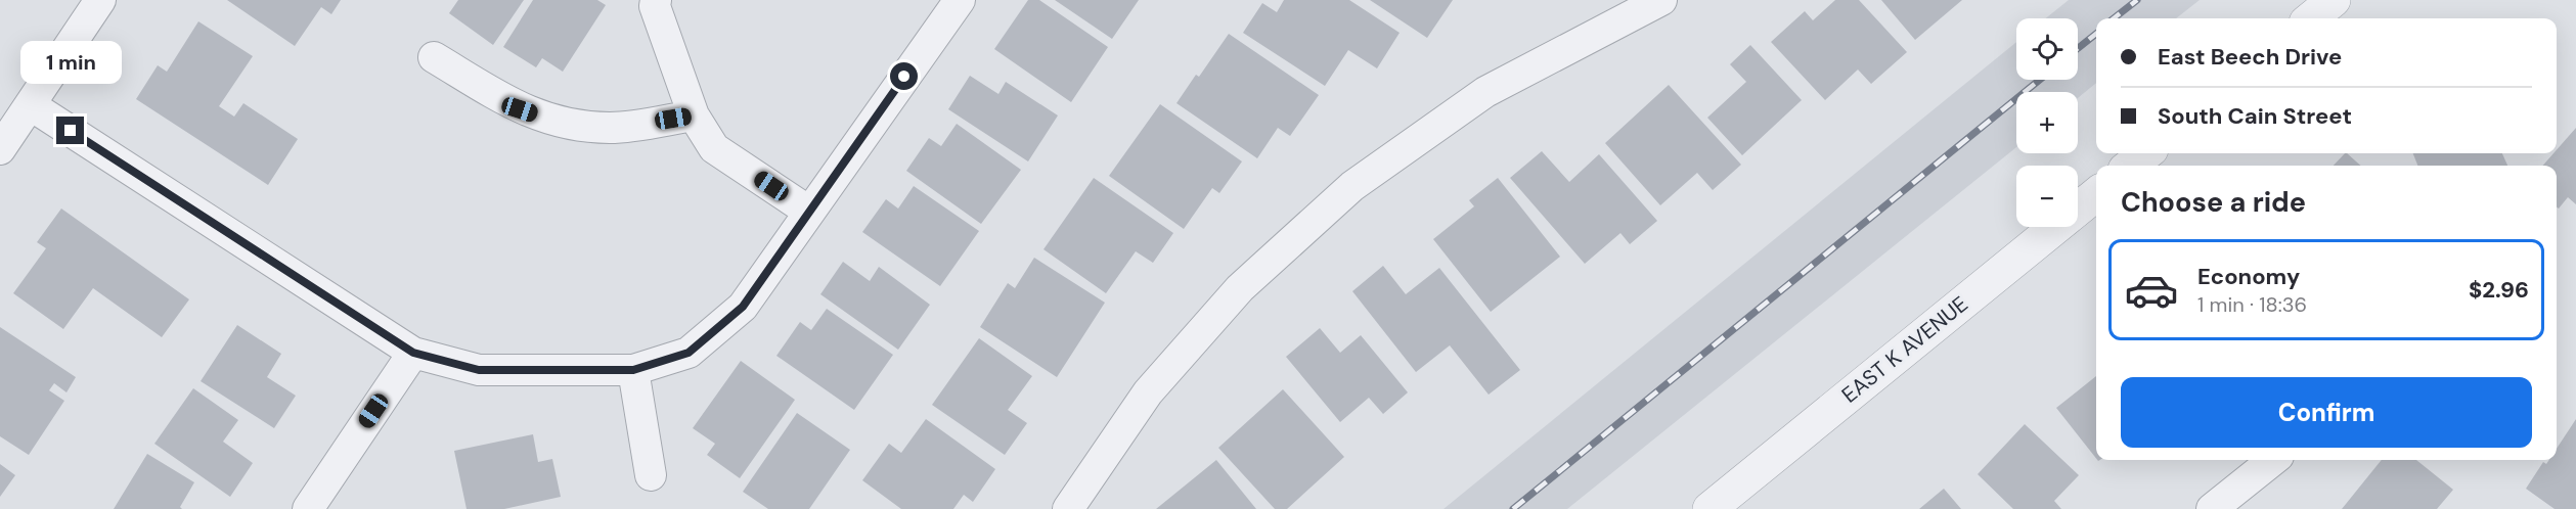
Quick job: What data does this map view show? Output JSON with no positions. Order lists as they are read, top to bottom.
{
  "streets": {
    "street": ["EAST K AVENUE"]
  },
  "page": {
    "map_buttons": ["+", "−"],
    "banner": ["East Beech Drive", "South Cain Street"],
    "bubble": "1 min",
    "heading": "Choose a ride",
    "list": [
      {
        "name": "Economy",
        "note": "1 min · 18:36",
        "value": "$2.96"
      }
    ],
    "buttons": "Confirm"
  }
}
